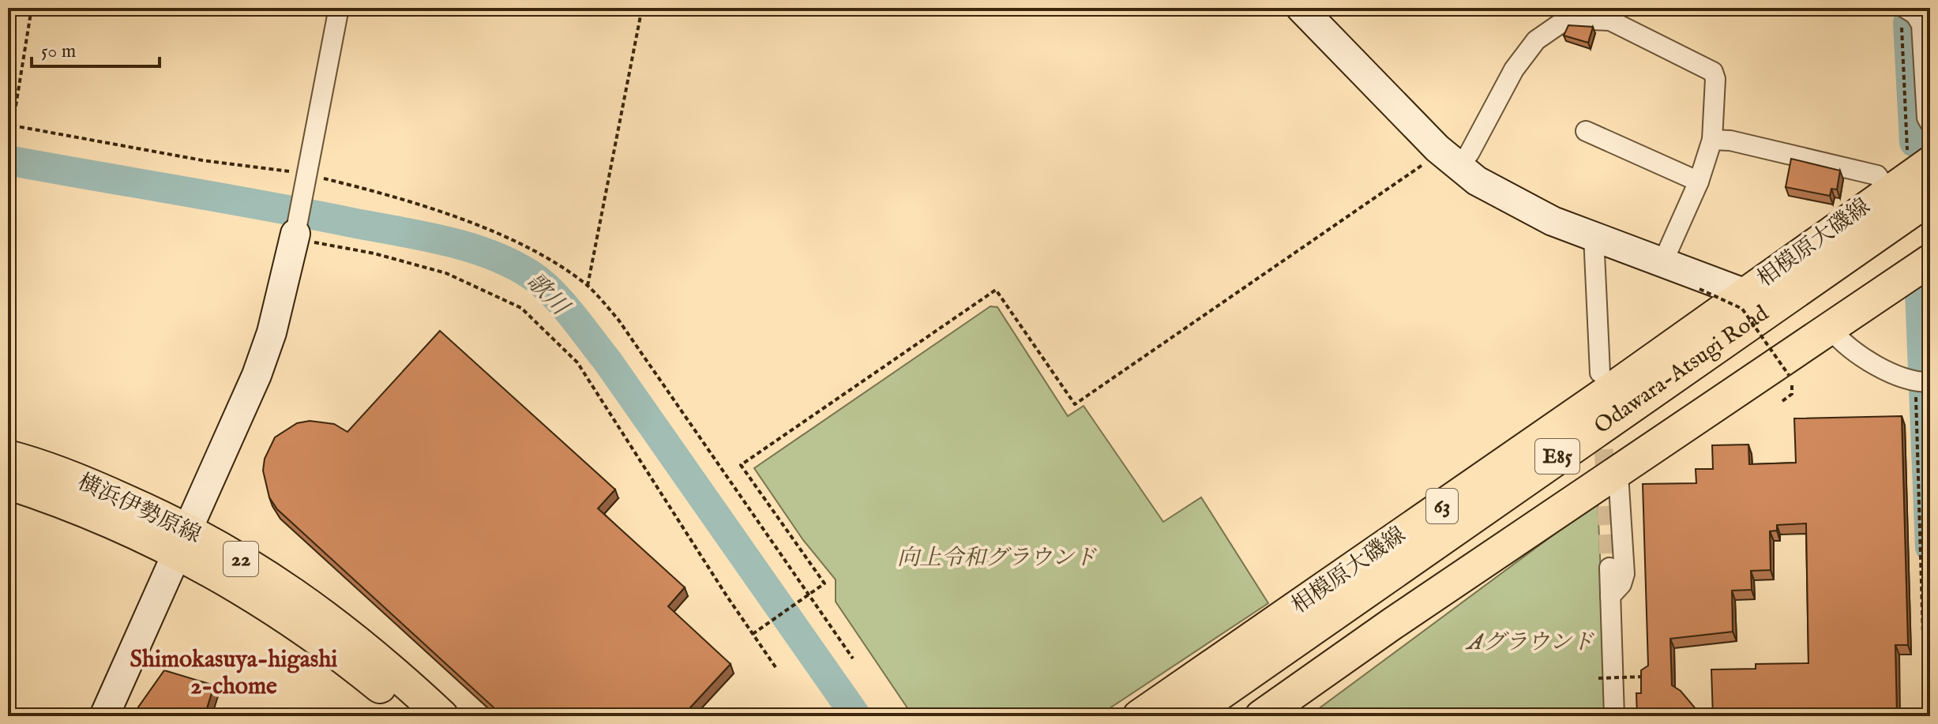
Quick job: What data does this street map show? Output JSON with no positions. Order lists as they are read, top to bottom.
{
  "streets": {
    "highway": ["Odawara-Atsugi Road", "E85"],
    "main road": [
      "相模原大磯線",
      "63",
      "横浜伊勢原線",
      "22"
    ]
  },
  "crossings": [
    ["相模原大磯線", "Odawara-Atsugi Road"]
  ],
  "districts": ["Shimokasuya-higashi 2-chome"],
  "water": ["歌川"],
  "parks": ["向上令和グラウンド", "Aグラウンド"],
  "scale_bar": "50 m"
}
